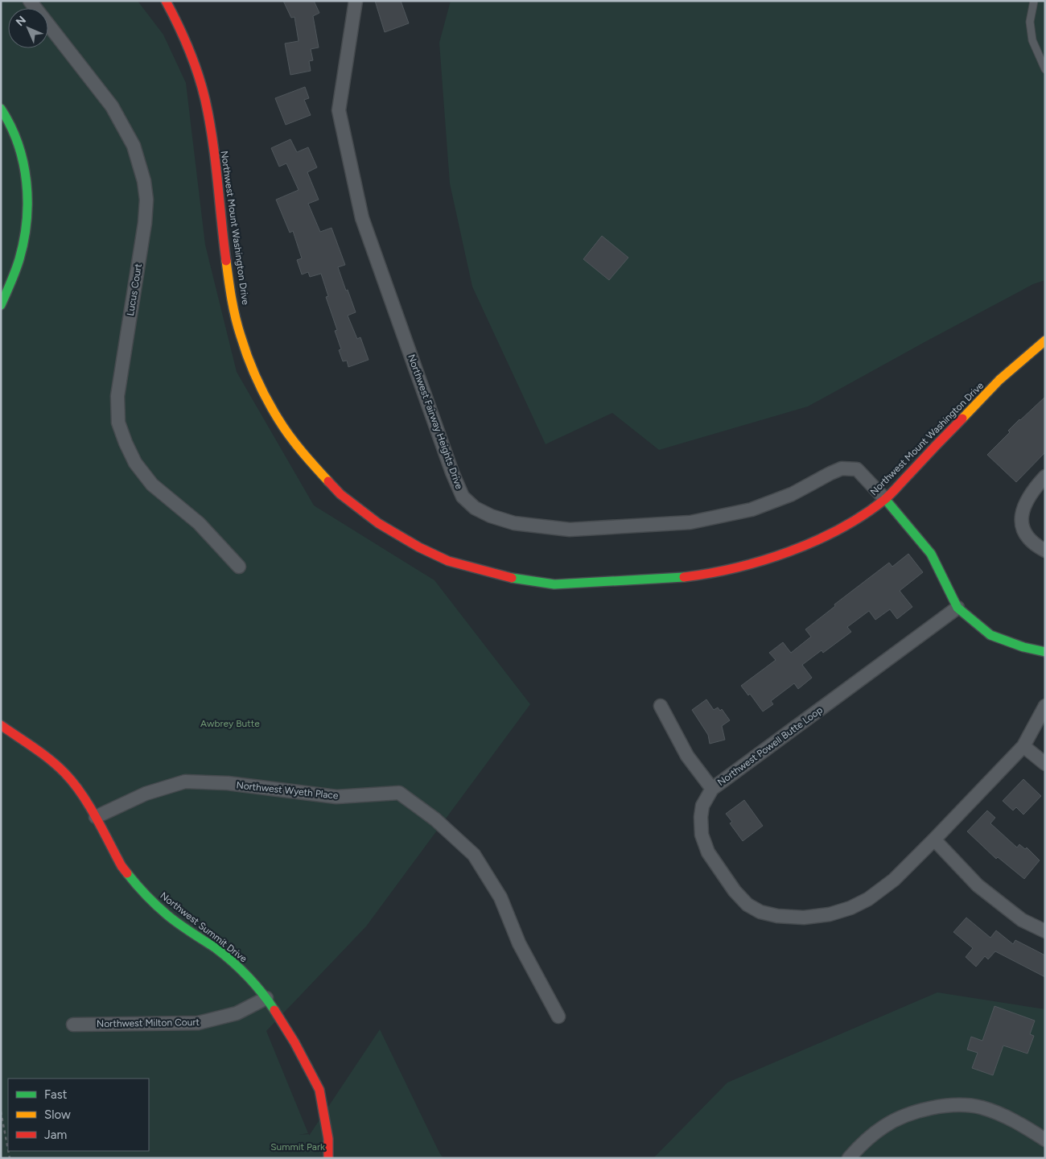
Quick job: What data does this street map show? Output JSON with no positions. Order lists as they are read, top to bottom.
{
  "streets": {
    "main road": ["Northwest Mount Washington Drive", "Northwest Summit Drive"],
    "street": [
      "Lucus Court",
      "Northwest Fairway Heights Drive",
      "Northwest Powell Butte Loop",
      "Northwest Wyeth Place",
      "Northwest Milton Court"
    ]
  },
  "crossings": [
    ["Northwest Mount Washington Drive", "Northwest Fairway Heights Drive"],
    ["Northwest Wyeth Place", "Northwest Summit Drive"],
    ["Northwest Summit Drive", "Northwest Milton Court"]
  ],
  "parks": ["Awbrey Butte", "Summit Park"],
  "legend": ["Fast", "Slow", "Jam"],
  "north": "top left"
}
